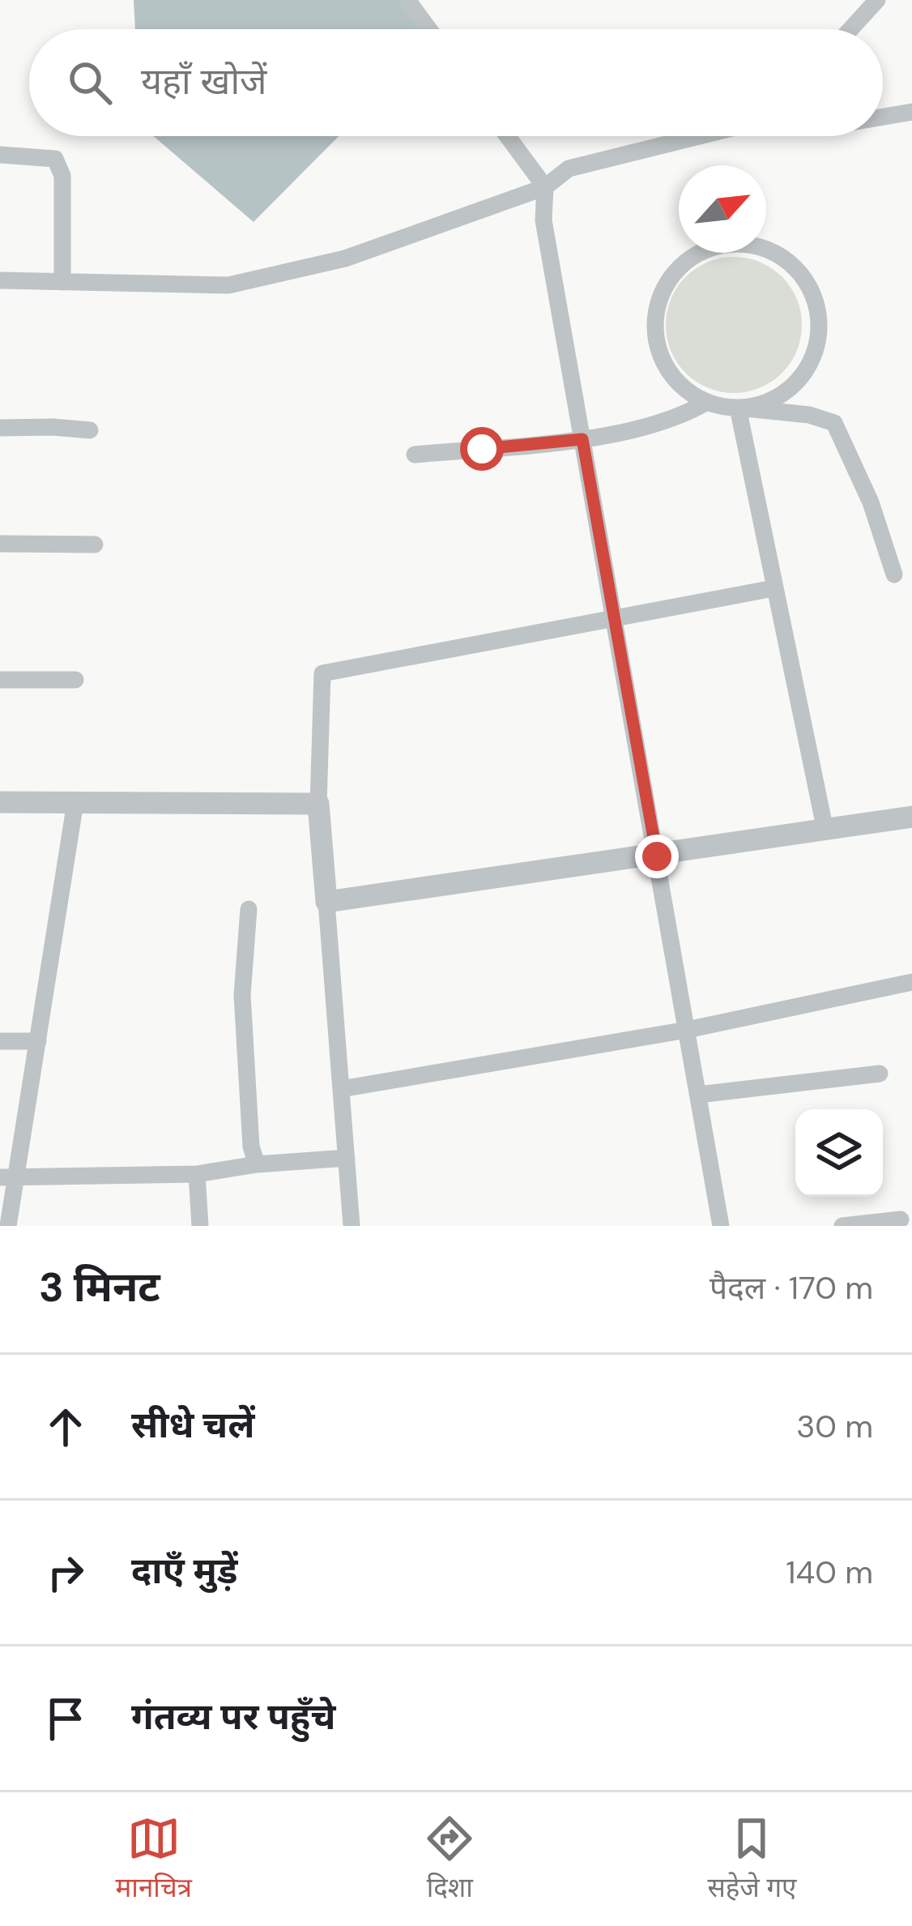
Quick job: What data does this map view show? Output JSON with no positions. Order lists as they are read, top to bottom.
{
  "north": "top right",
  "page": {
    "search": "यहाँ खोजें",
    "heading": ["3 मिनट", "पैदल · 170 m"],
    "list": [
      ["सीधे चलें", "30 m"],
      ["दाएँ मुड़ें", "140 m"],
      "गंतव्य पर पहुँचे"
    ],
    "nav": ["मानचित्र", "दिशा", "सहेजे गए"]
  }
}
